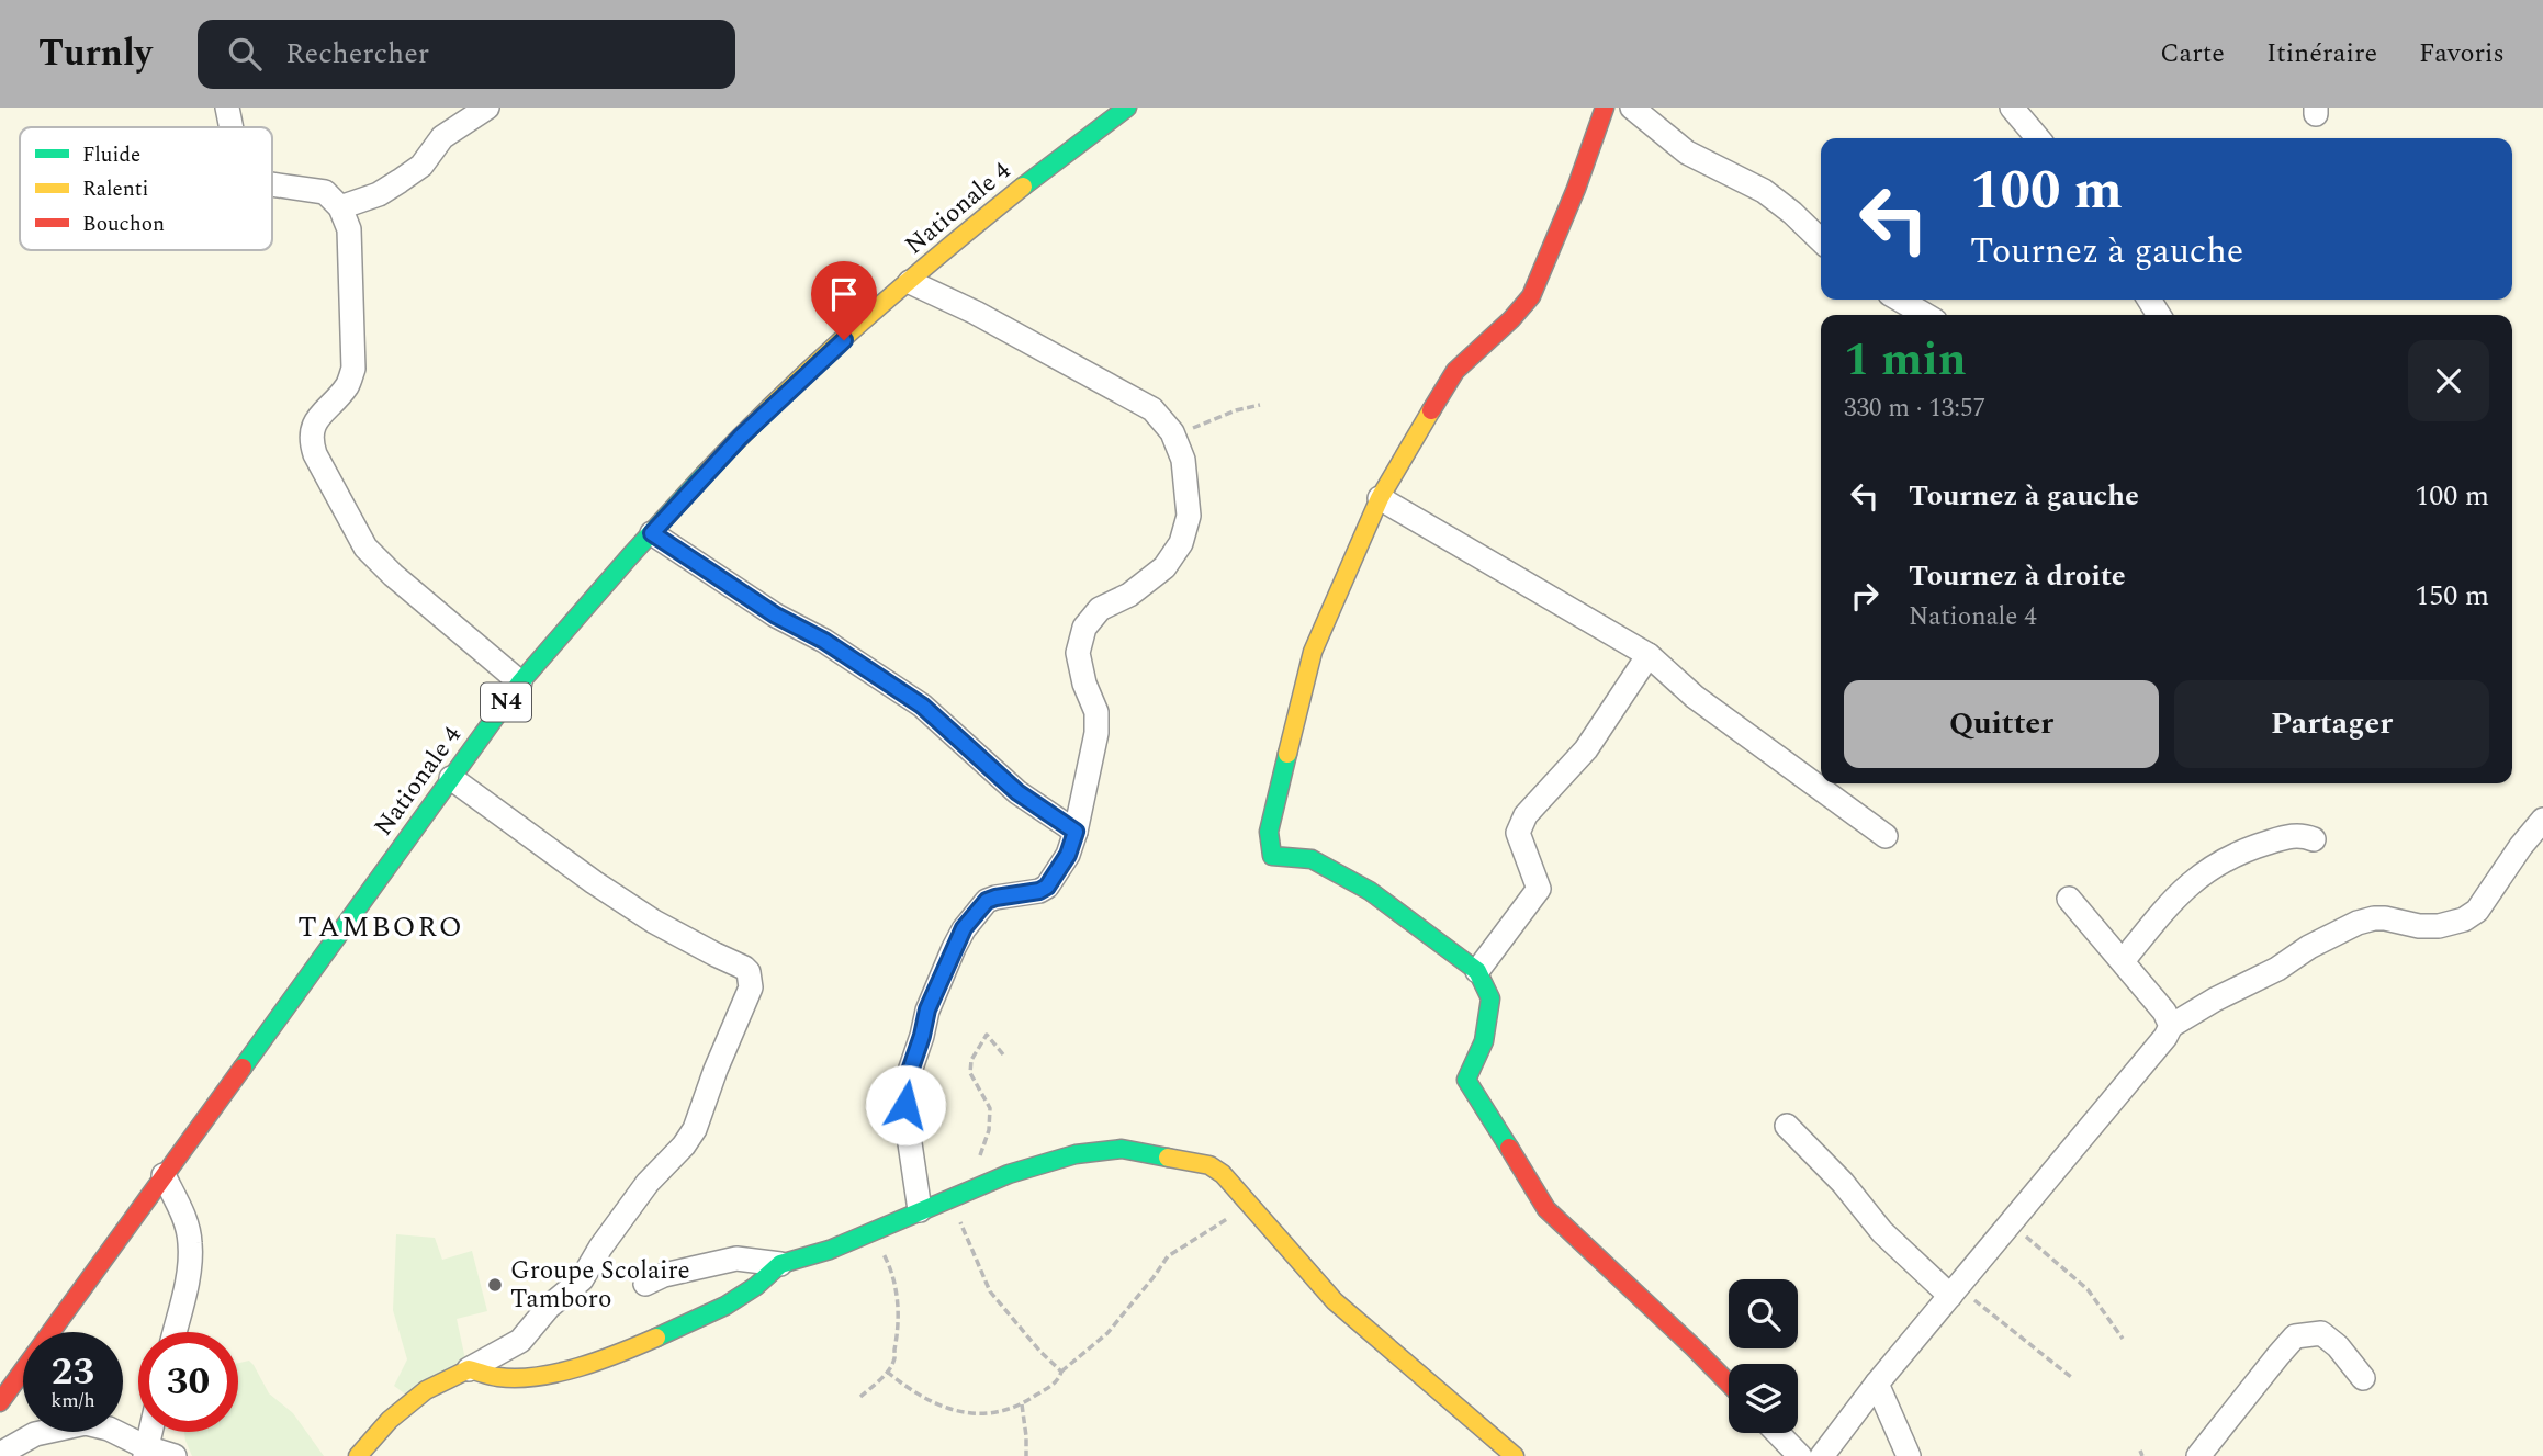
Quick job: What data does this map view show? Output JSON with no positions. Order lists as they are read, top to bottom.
{
  "streets": {
    "main road": ["Nationale 4", "N4"]
  },
  "districts": ["TAMBORO"],
  "places": ["Groupe Scolaire Tamboro"],
  "legend": ["Fluide", "Ralenti", "Bouchon"],
  "page": {
    "header": "Turnly",
    "search": "Rechercher",
    "nav": ["Carte", "Itinéraire", "Favoris"],
    "turn": ["100 m", "Tournez à gauche"],
    "heading": ["1 min", "330 m · 13:57"],
    "list": [
      {
        "name": "Tournez à gauche",
        "value": "100 m"
      },
      {
        "name": "Tournez à droite",
        "note": "Nationale 4",
        "value": "150 m"
      }
    ],
    "buttons": ["Quitter", "Partager"],
    "speed": "23 km/h",
    "limit": "30"
  }
}
